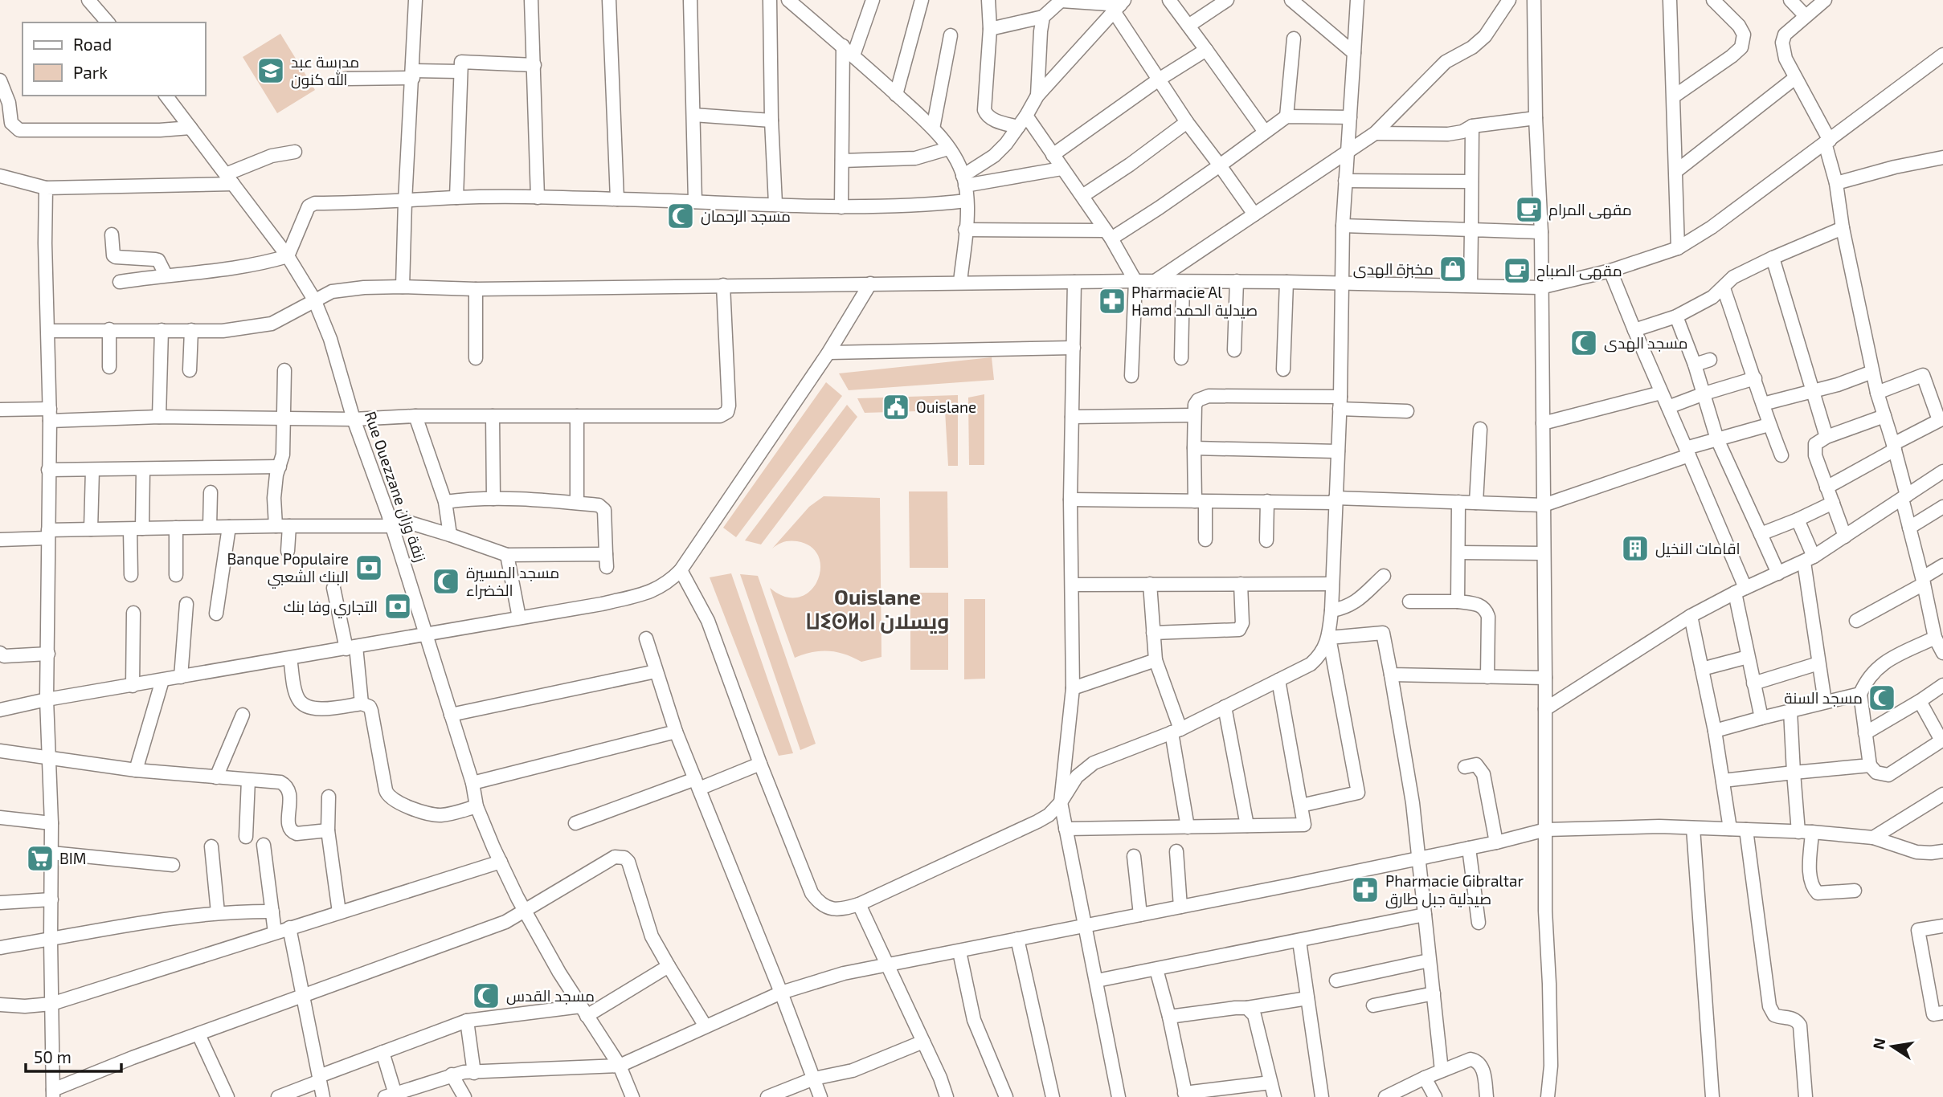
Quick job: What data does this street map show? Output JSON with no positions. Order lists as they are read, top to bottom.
{
  "streets": {
    "street": ["Rue Ouezzane زنقة وزان"]
  },
  "districts": ["Ouislane ⵡⵉⵙⵍⴰⵏ ويسلان"],
  "places": {
    "school or university": ["مدرسة عبد الله كنون"],
    "cafe": ["مقهى المرام", "مقهى الصباح"],
    "mosque": [
      "مسجد الرحمان",
      "مسجد الهدى",
      "مسجد المسيرة الخضراء",
      "مسجد السنة",
      "مسجد القدس"
    ],
    "shop": ["مخبزة الهدى"],
    "pharmacy": ["Pharmacie Al Hamd صيدلية الحمد", "Pharmacie Gibraltar صيدلية جبل طارق"],
    "public building": ["Ouislane"],
    "building": ["اقامات النخيل"],
    "bank": ["Banque Populaire البنك الشعبي", "التجاري وفا بنك"],
    "supermarket": ["BIM"]
  },
  "legend": ["Road", "Park"],
  "scale_bar": "50 m",
  "north": "left"
}
